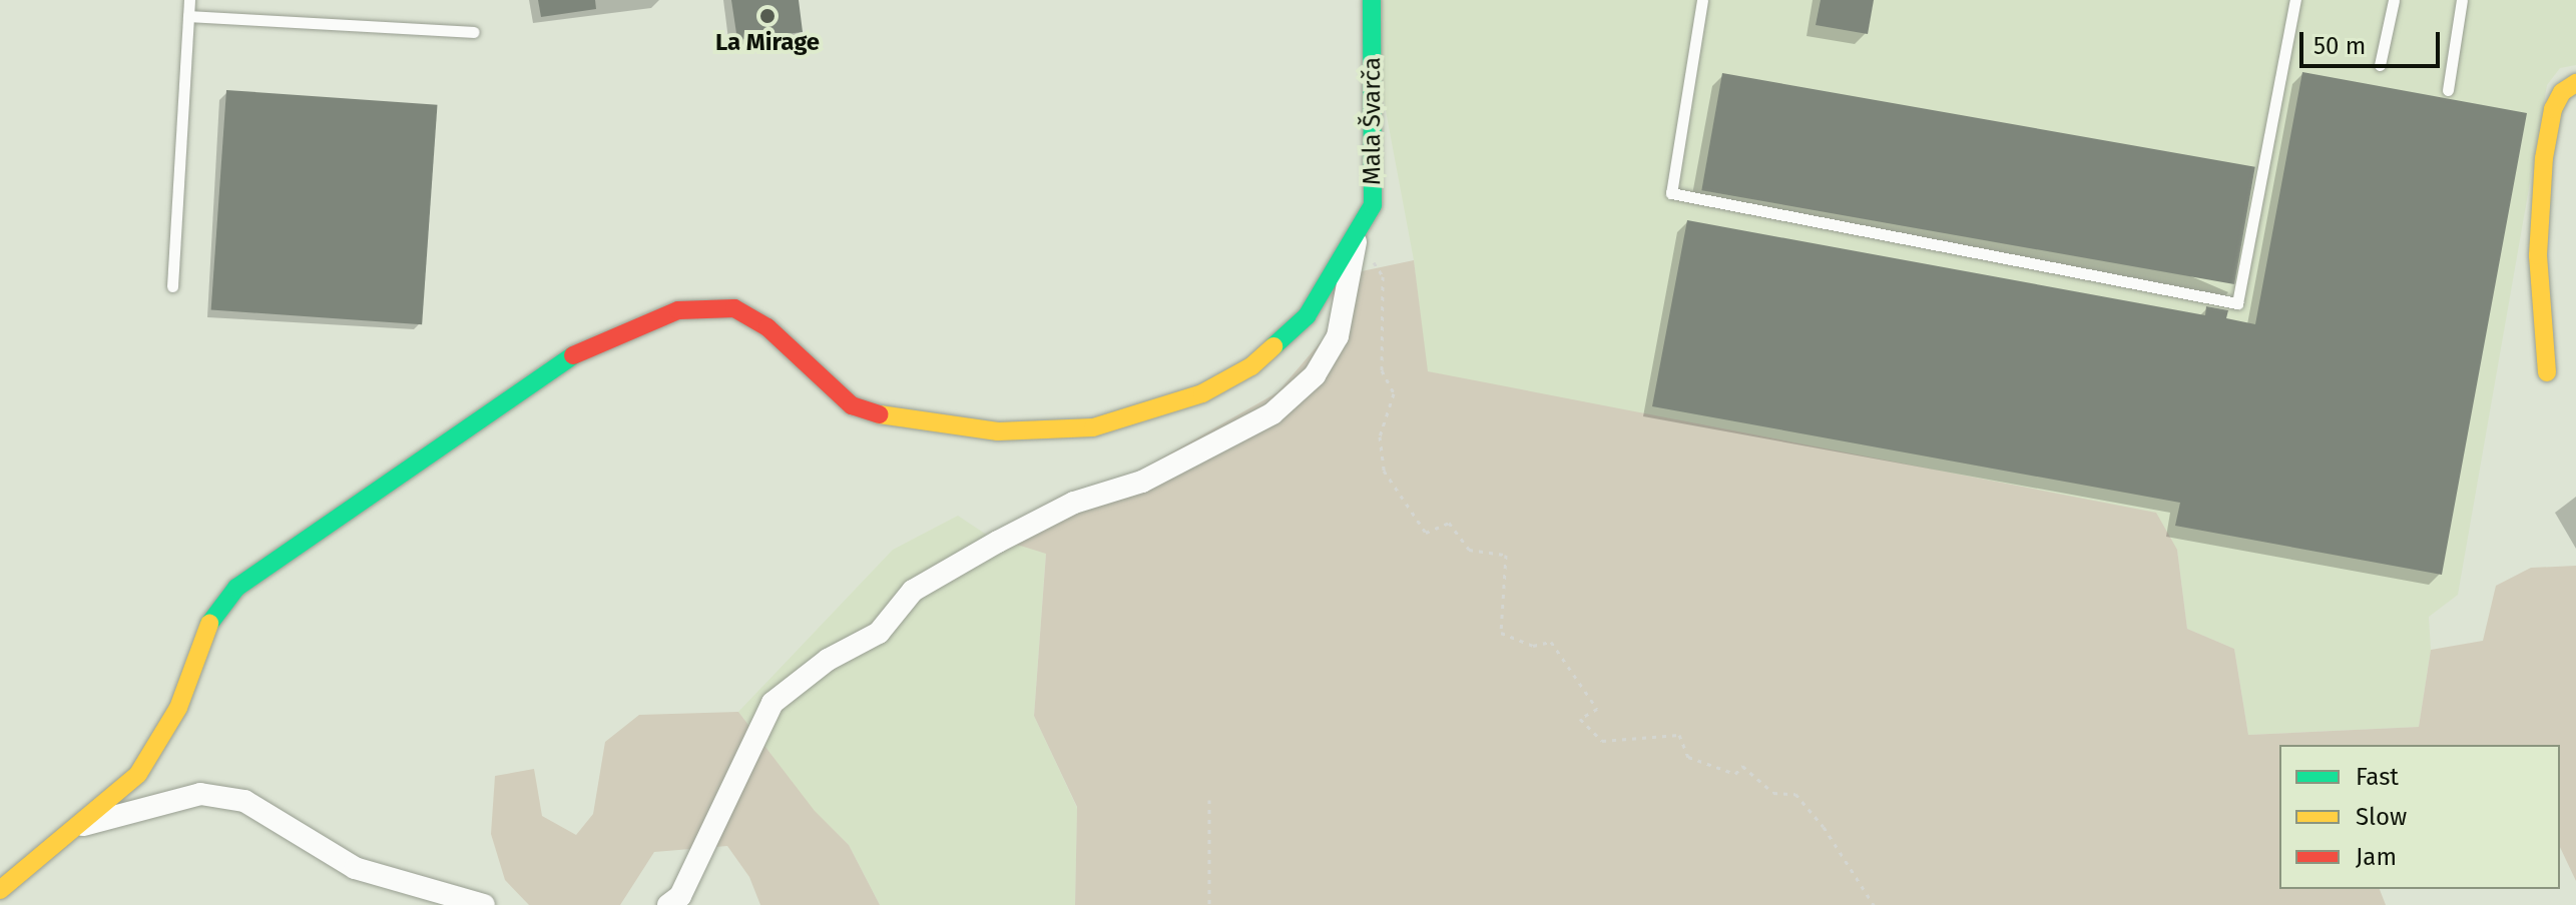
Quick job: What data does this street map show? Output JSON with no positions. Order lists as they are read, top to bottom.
{
  "streets": {
    "street": ["Mala Švarča"]
  },
  "places": ["La Mirage"],
  "legend": ["Fast", "Slow", "Jam"],
  "scale_bar": "50 m"
}
